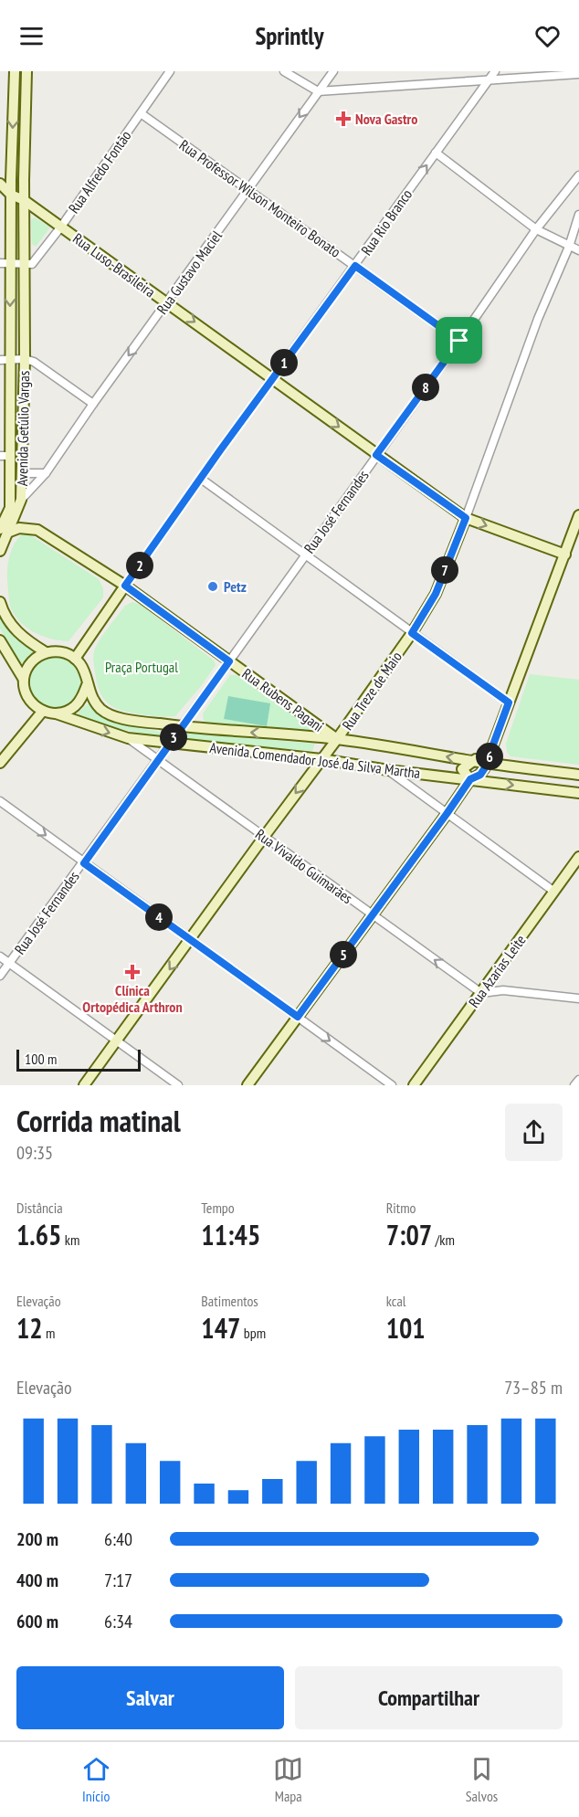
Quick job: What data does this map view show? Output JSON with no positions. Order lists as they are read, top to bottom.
{
  "streets": {
    "street": [
      "Rua Alfredo Fontão",
      "Rua Professor Wilson Monteiro Bonato",
      "Rua Rio Branco",
      "Rua Luso-Brasileira",
      "Rua Gustavo Maciel",
      "Avenida Getúlio Vargas",
      "Rua José Fernandes",
      "Rua Treze de Maio",
      "Rua Rubens Pagani",
      "Avenida Comendador José da Silva Martha",
      "Rua Vivaldo Guimarães",
      "Rua Azarias Leite"
    ]
  },
  "crossings": [
    ["Rua Alfredo Fontão", "Rua Professor Wilson Monteiro Bonato"],
    ["Rua Alfredo Fontão", "Rua Luso-Brasileira"],
    ["Rua Alfredo Fontão", "Avenida Getúlio Vargas"],
    ["Rua Professor Wilson Monteiro Bonato", "Rua Rio Branco"],
    ["Rua Professor Wilson Monteiro Bonato", "Rua Gustavo Maciel"],
    ["Rua Professor Wilson Monteiro Bonato", "Rua José Fernandes"],
    ["Rua Rio Branco", "Rua Luso-Brasileira"],
    ["Rua Rio Branco", "Rua Rubens Pagani"],
    ["Rua Luso-Brasileira", "Rua Gustavo Maciel"],
    ["Rua Luso-Brasileira", "Avenida Getúlio Vargas"],
    ["Rua Luso-Brasileira", "Rua José Fernandes"],
    ["Rua Luso-Brasileira", "Rua Treze de Maio"],
    ["Rua Gustavo Maciel", "Avenida Getúlio Vargas"],
    ["Rua José Fernandes", "Rua Rubens Pagani"],
    ["Rua José Fernandes", "Avenida Comendador José da Silva Martha"],
    ["Rua José Fernandes", "Rua Vivaldo Guimarães"],
    ["Rua Treze de Maio", "Rua Rubens Pagani"],
    ["Rua Treze de Maio", "Avenida Comendador José da Silva Martha"],
    ["Rua Treze de Maio", "Rua Vivaldo Guimarães"],
    ["Rua Rubens Pagani", "Avenida Comendador José da Silva Martha"],
    ["Avenida Comendador José da Silva Martha", "Rua Vivaldo Guimarães"],
    ["Rua Vivaldo Guimarães", "Rua Azarias Leite"]
  ],
  "one_way": ["Rua Luso-Brasileira", "Rua Gustavo Maciel"],
  "parks": ["Praça Portugal"],
  "places": {
    "health": ["Nova Gastro", "Clínica Ortopédica Arthron"],
    "other": ["Petz"]
  },
  "scale_bar": "100 m",
  "page": {
    "header": "Sprintly",
    "pins": [
      "1",
      "8",
      "2",
      "7",
      "3",
      "6",
      "4",
      "5"
    ],
    "scale": "100 m",
    "heading": ["Corrida matinal", "09:35"],
    "stats": [
      ["Distância", "1.65 km"],
      ["Tempo", "11:45"],
      ["Ritmo", "7:07 /km"],
      ["Elevação", "12 m"],
      ["Batimentos", "147 bpm"],
      ["kcal", "101"]
    ],
    "chart": ["Elevação", "73–85 m"],
    "list": [
      {
        "name": "200 m",
        "note": "6:40"
      },
      {
        "name": "400 m",
        "note": "7:17"
      },
      {
        "name": "600 m",
        "note": "6:34"
      }
    ],
    "buttons": ["Salvar", "Compartilhar"],
    "tabs": ["Início", "Mapa", "Salvos"]
  }
}
